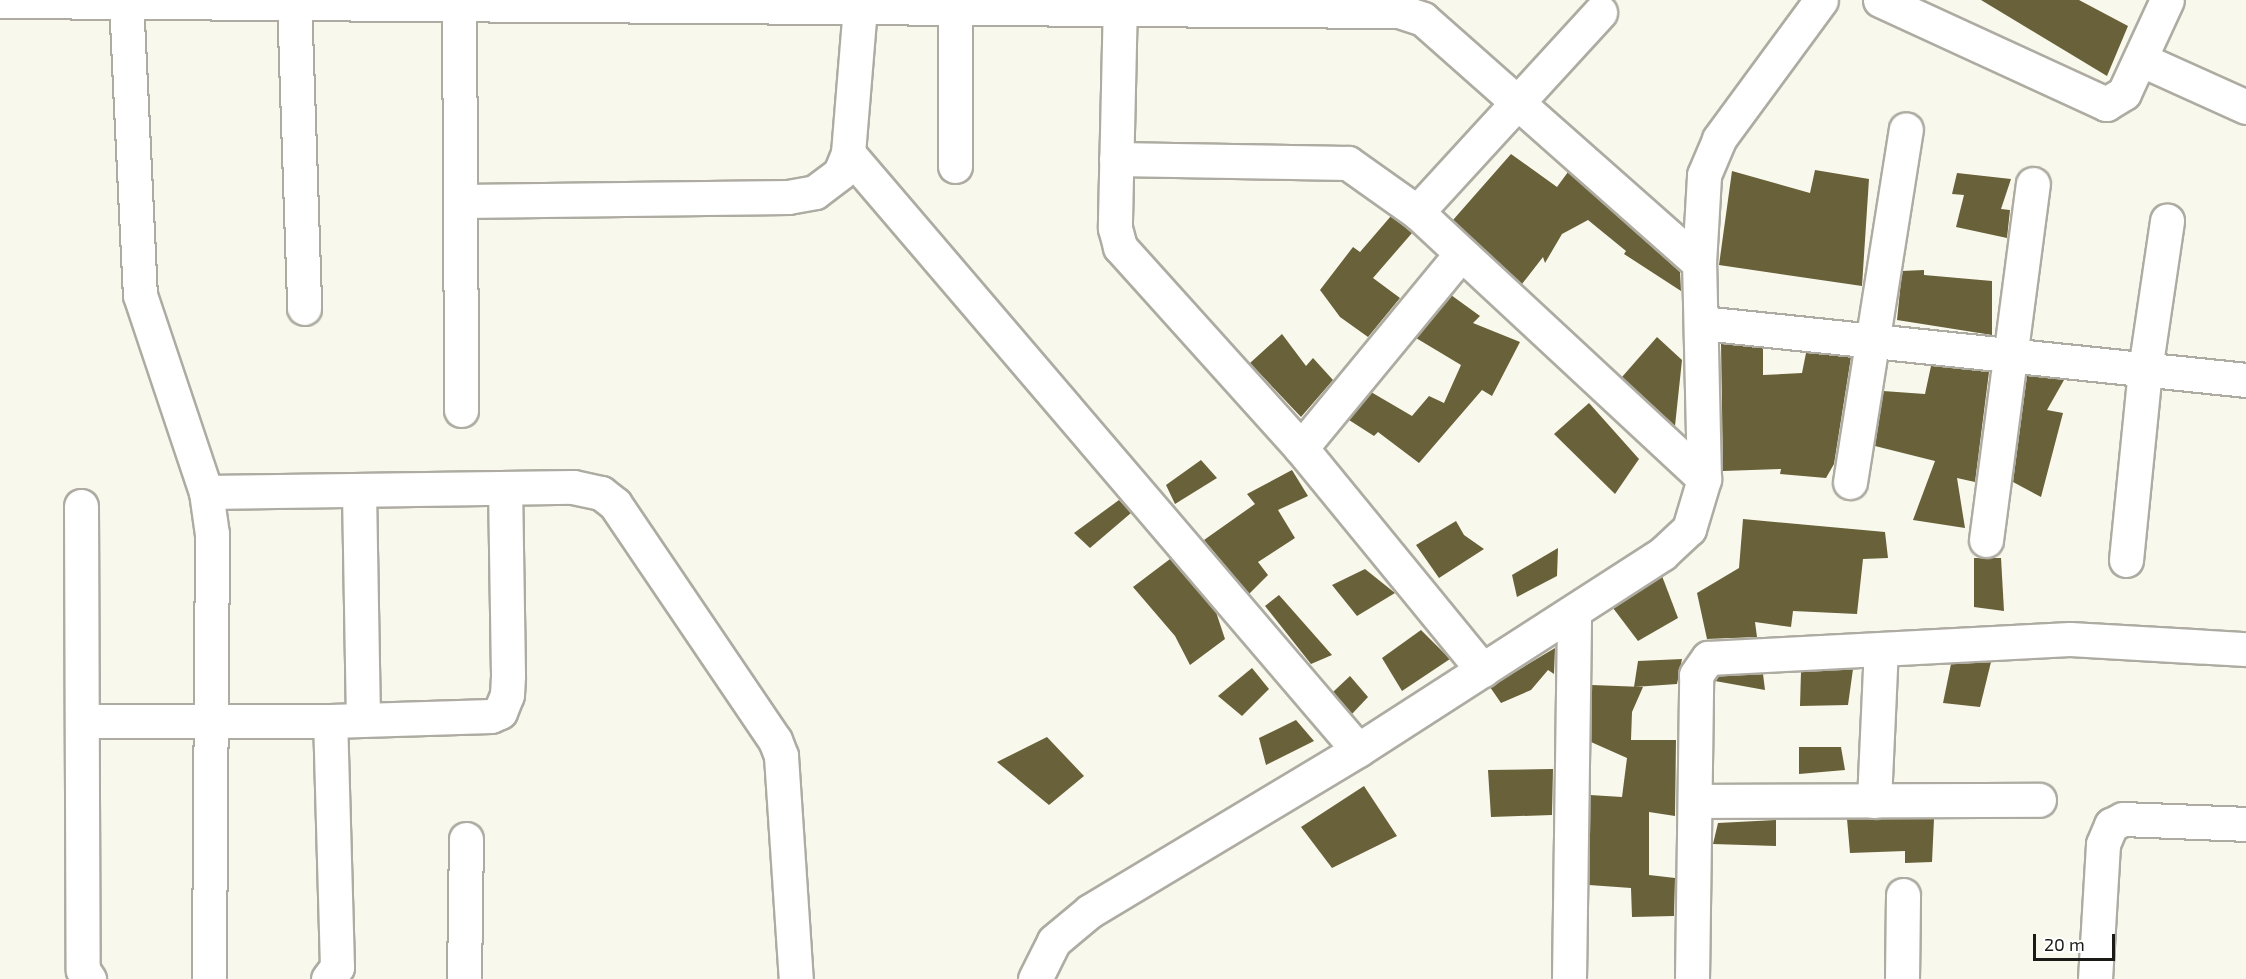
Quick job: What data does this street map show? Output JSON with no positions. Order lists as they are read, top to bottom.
{
  "scale_bar": "20 m"
}
